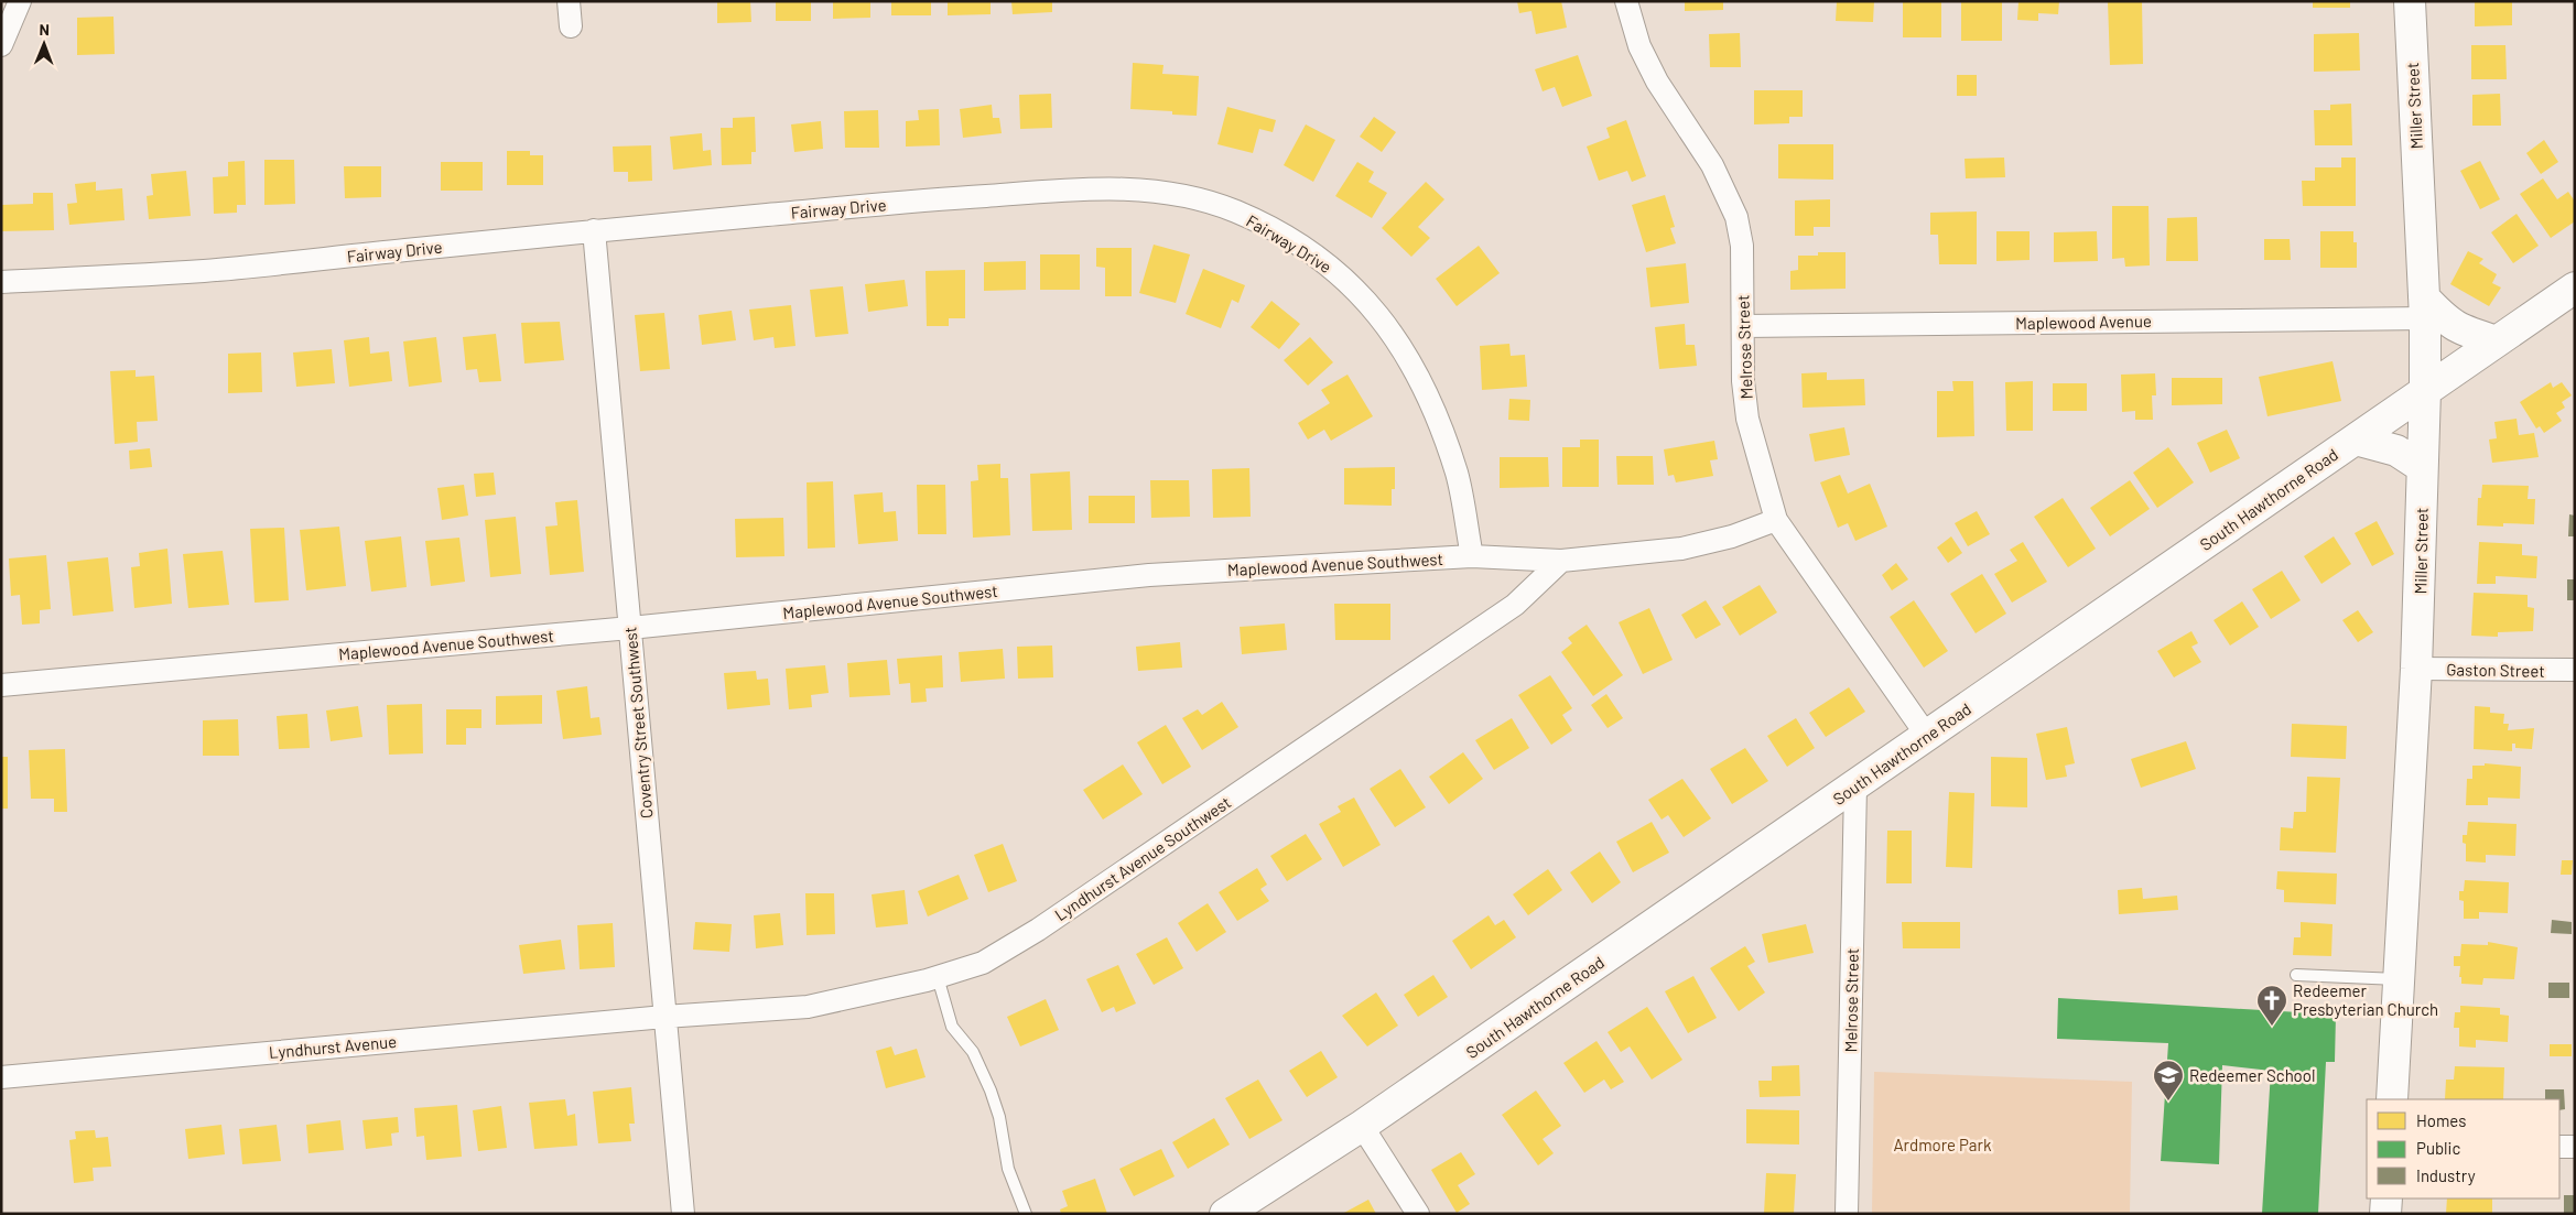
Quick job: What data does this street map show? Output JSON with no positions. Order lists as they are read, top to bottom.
{
  "streets": {
    "main road": ["Miller Street", "South Hawthorne Road"],
    "street": [
      "Fairway Drive",
      "Maplewood Avenue",
      "Melrose Street",
      "Maplewood Avenue Southwest",
      "Gaston Street",
      "Coventry Street Southwest",
      "Lyndhurst Avenue Southwest",
      "Lyndhurst Avenue"
    ]
  },
  "crossings": [
    ["Miller Street", "Maplewood Avenue"],
    ["Miller Street", "South Hawthorne Road"],
    ["Miller Street", "Gaston Street"],
    ["Fairway Drive", "Maplewood Avenue Southwest"],
    ["Fairway Drive", "Coventry Street Southwest"],
    ["Maplewood Avenue", "Melrose Street"],
    ["Melrose Street", "South Hawthorne Road"],
    ["Melrose Street", "Maplewood Avenue Southwest"],
    ["Maplewood Avenue Southwest", "Coventry Street Southwest"],
    ["Maplewood Avenue Southwest", "Lyndhurst Avenue Southwest"],
    ["Coventry Street Southwest", "Lyndhurst Avenue Southwest"],
    ["Coventry Street Southwest", "Lyndhurst Avenue"],
    ["Lyndhurst Avenue Southwest", "Lyndhurst Avenue"]
  ],
  "parks": ["Ardmore Park"],
  "places": {
    "church": ["Redeemer Presbyterian Church"],
    "school or university": ["Redeemer School"]
  },
  "legend": ["Homes", "Public", "Industry"],
  "north": "top"
}
